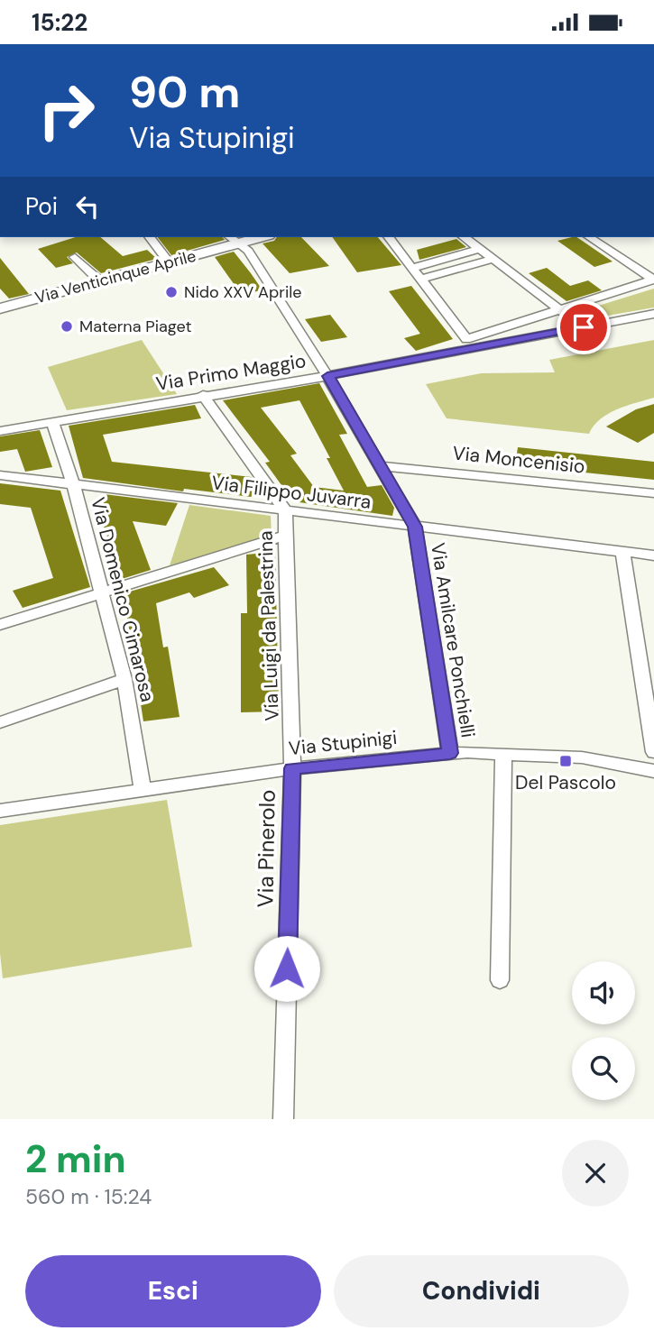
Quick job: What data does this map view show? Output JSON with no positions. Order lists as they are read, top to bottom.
{
  "streets": {
    "street": [
      "Via Venticinque Aprile",
      "Via Primo Maggio",
      "Via Moncenisio",
      "Via Filippo Juvarra",
      "Via Domenico Cimarosa",
      "Via Luigi da Palestrina",
      "Via Amilcare Ponchielli",
      "Via Stupinigi",
      "Via Pinerolo"
    ]
  },
  "crossings": [
    ["Via Venticinque Aprile", "Via Amilcare Ponchielli"],
    ["Via Primo Maggio", "Via Domenico Cimarosa"],
    ["Via Primo Maggio", "Via Luigi da Palestrina"],
    ["Via Primo Maggio", "Via Amilcare Ponchielli"],
    ["Via Moncenisio", "Via Amilcare Ponchielli"],
    ["Via Filippo Juvarra", "Via Domenico Cimarosa"],
    ["Via Filippo Juvarra", "Via Luigi da Palestrina"],
    ["Via Filippo Juvarra", "Via Amilcare Ponchielli"],
    ["Via Domenico Cimarosa", "Via Stupinigi"],
    ["Via Luigi da Palestrina", "Via Stupinigi"],
    ["Via Luigi da Palestrina", "Via Pinerolo"],
    ["Via Amilcare Ponchielli", "Via Stupinigi"],
    ["Via Stupinigi", "Via Pinerolo"]
  ],
  "places": {
    "other": ["Nido XXV Aprile", "Materna Piaget"],
    "transit": ["Del Pascolo"]
  },
  "page": {
    "status": "15:22",
    "turn": ["90 m", "Via Stupinigi"],
    "then": "Poi",
    "heading": ["2 min", "560 m · 15:24"],
    "buttons": ["Esci", "Condividi"]
  }
}
